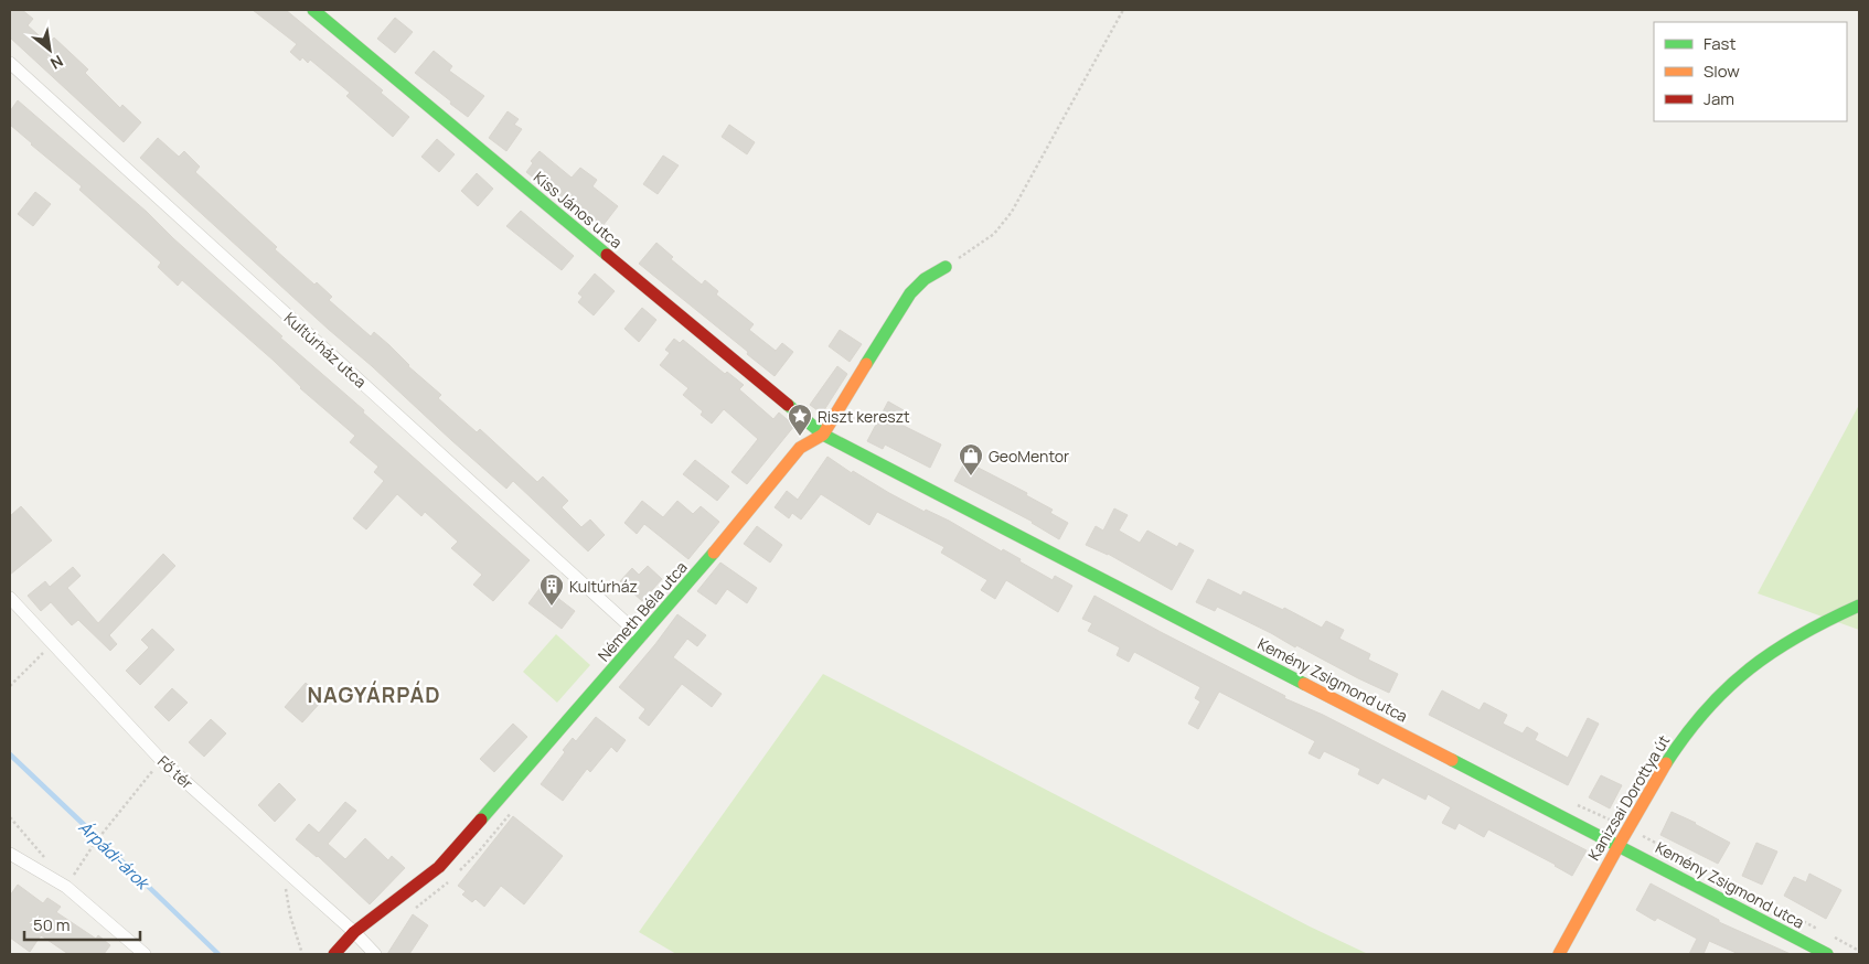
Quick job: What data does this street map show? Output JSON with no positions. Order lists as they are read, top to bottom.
{
  "streets": {
    "street": [
      "Kiss János utca",
      "Kultúrház utca",
      "Németh Béla utca",
      "Kemény Zsigmond utca",
      "Fő tér",
      "Kanizsai Dorottya út"
    ]
  },
  "crossings": [
    ["Kiss János utca", "Németh Béla utca"],
    ["Kiss János utca", "Kemény Zsigmond utca"],
    ["Kultúrház utca", "Németh Béla utca"],
    ["Németh Béla utca", "Kemény Zsigmond utca"],
    ["Németh Béla utca", "Fő tér"],
    ["Kemény Zsigmond utca", "Kanizsai Dorottya út"]
  ],
  "districts": ["NAGYÁRPÁD"],
  "water": ["Árpádi-árok"],
  "places": {
    "place": ["Riszt kereszt"],
    "shop": ["GeoMentor"],
    "building": ["Kultúrház"]
  },
  "legend": ["Fast", "Slow", "Jam"],
  "scale_bar": "50 m",
  "north": "bottom right"
}
